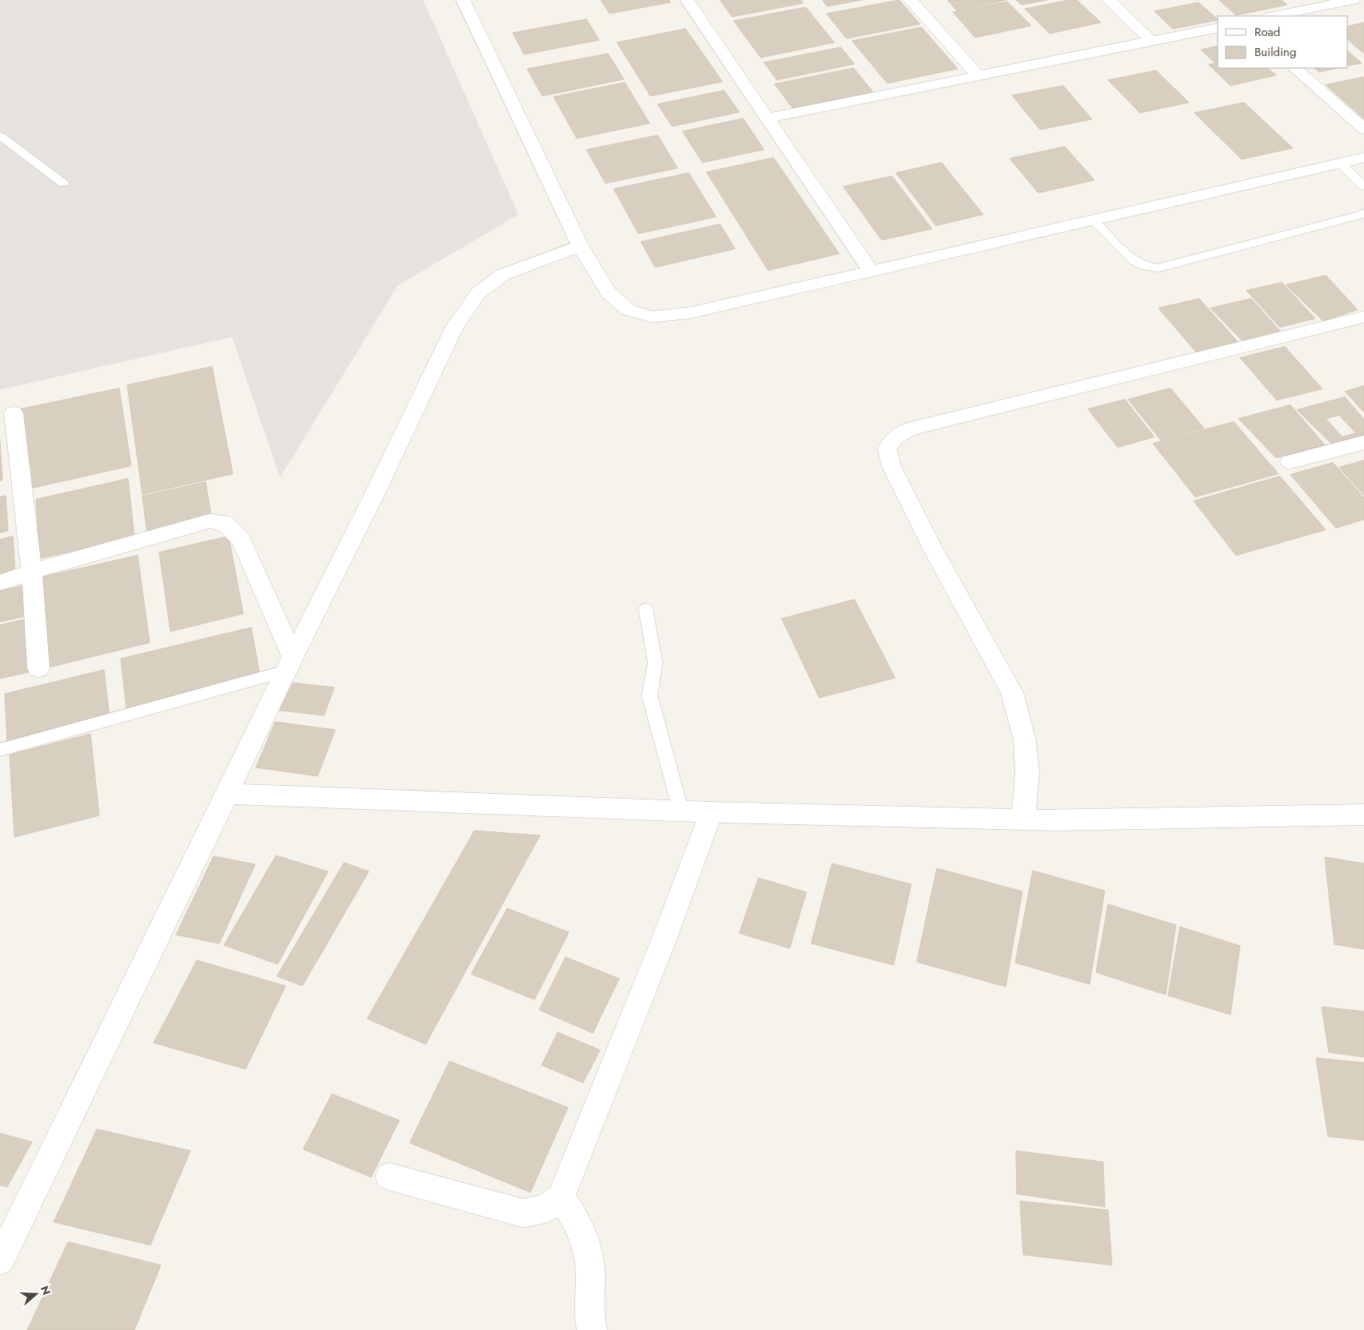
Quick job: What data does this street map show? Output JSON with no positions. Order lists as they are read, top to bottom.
{
  "legend": ["Road", "Building"],
  "north": "right"
}
